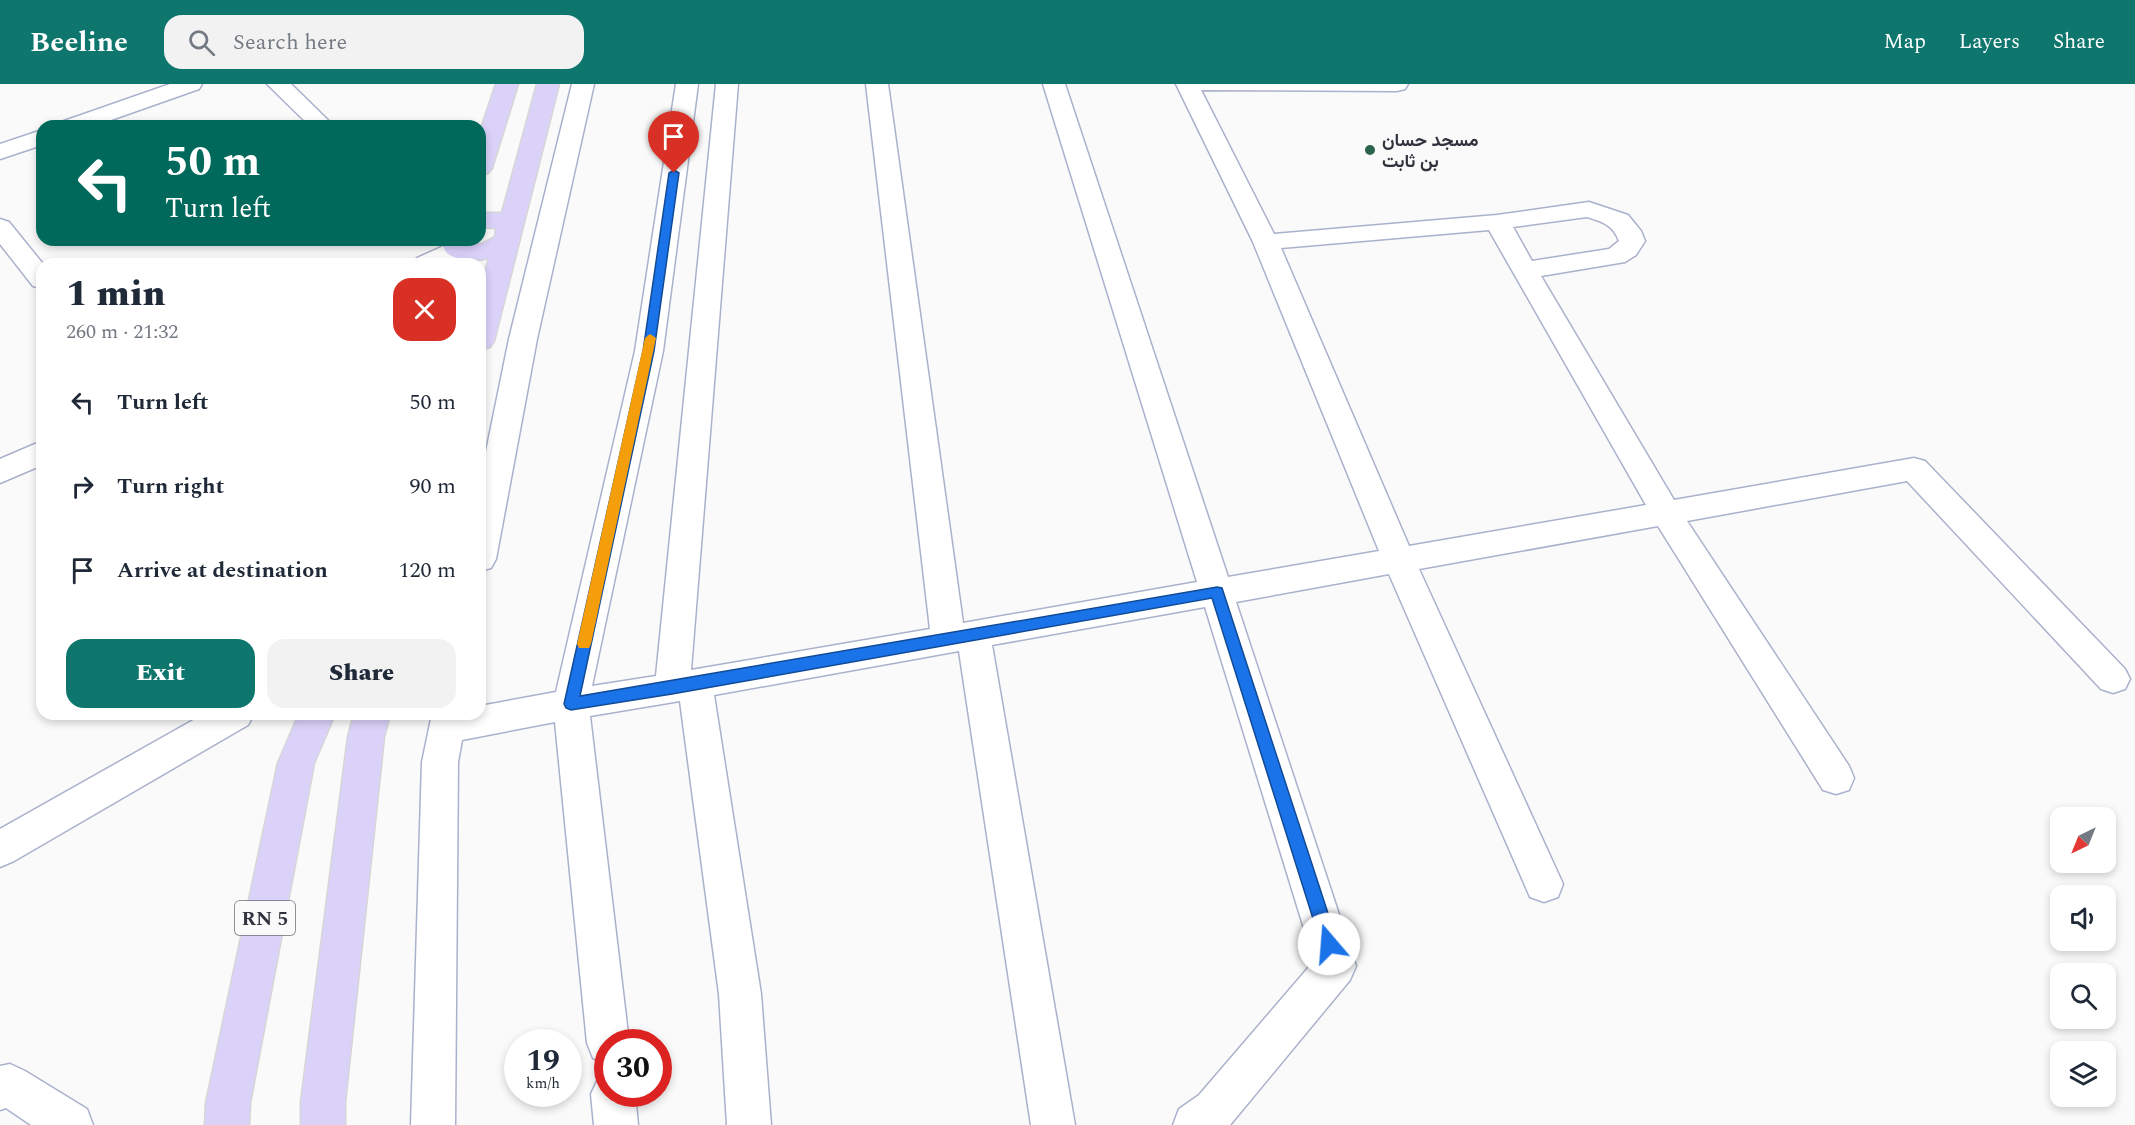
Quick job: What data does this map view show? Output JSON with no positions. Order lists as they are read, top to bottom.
{
  "streets": {
    "highway": ["RN 5"]
  },
  "places": ["مسجد حسان بن ثابت"],
  "north": "bottom left",
  "page": {
    "header": "Beeline",
    "search": "Search here",
    "nav": ["Map", "Layers", "Share"],
    "turn": ["50 m", "Turn left"],
    "heading": ["1 min", "260 m · 21:32"],
    "list": [
      {
        "name": "Turn left",
        "value": "50 m"
      },
      {
        "name": "Turn right",
        "value": "90 m"
      },
      {
        "name": "Arrive at destination",
        "value": "120 m"
      }
    ],
    "buttons": ["Exit", "Share"],
    "speed": "19 km/h",
    "limit": "30"
  }
}
